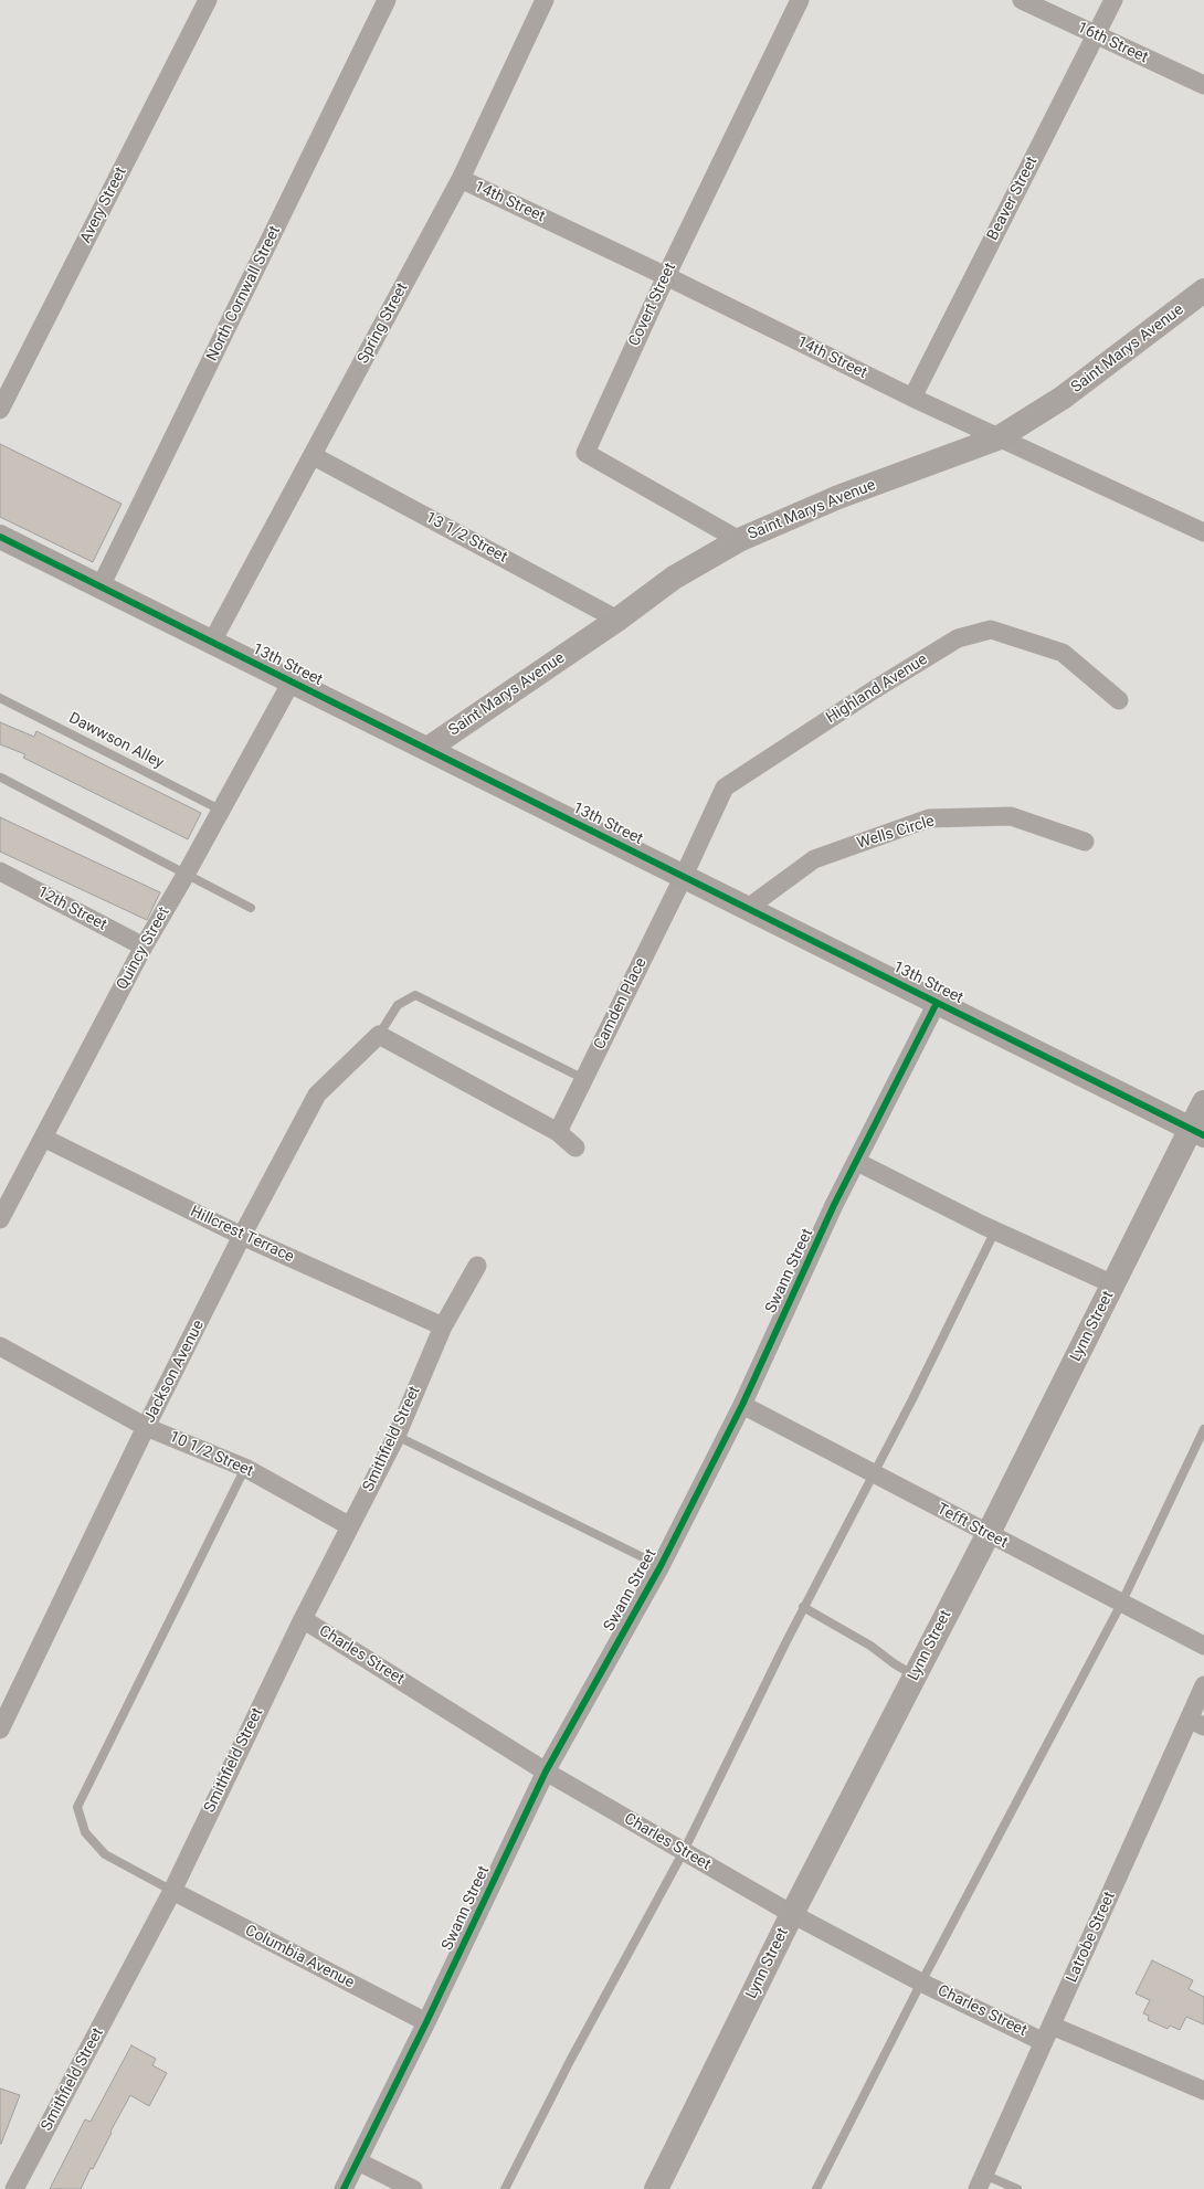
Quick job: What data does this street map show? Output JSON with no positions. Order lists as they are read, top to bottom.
{
  "streets": {
    "street": [
      "16th Street",
      "Beaver Street",
      "14th Street",
      "Avery Street",
      "North Cornwall Street",
      "Covert Street",
      "Spring Street",
      "Saint Marys Avenue",
      "13 1/2 Street",
      "13th Street",
      "Highland Avenue",
      "Wells Circle",
      "12th Street",
      "Quincy Street",
      "Camden Place",
      "Hillcrest Terrace",
      "Swann Street",
      "Lynn Street",
      "Jackson Avenue",
      "Smithfield Street",
      "10 1/2 Street",
      "Tefft Street",
      "Charles Street",
      "Latrobe Street",
      "Columbia Avenue"
    ],
    "lane": ["Dawwson Alley"]
  },
  "crossings": [
    ["16th Street", "Beaver Street"],
    ["Beaver Street", "14th Street"],
    ["14th Street", "Covert Street"],
    ["14th Street", "Spring Street"],
    ["14th Street", "Saint Marys Avenue"],
    ["North Cornwall Street", "13th Street"],
    ["Covert Street", "Saint Marys Avenue"],
    ["Spring Street", "13 1/2 Street"],
    ["Spring Street", "13th Street"],
    ["Saint Marys Avenue", "13 1/2 Street"],
    ["Saint Marys Avenue", "13th Street"],
    ["13th Street", "Highland Avenue"],
    ["13th Street", "Wells Circle"],
    ["13th Street", "Quincy Street"],
    ["13th Street", "Camden Place"],
    ["13th Street", "Swann Street"],
    ["13th Street", "Lynn Street"],
    ["Highland Avenue", "Camden Place"],
    ["Dawwson Alley", "Quincy Street"],
    ["12th Street", "Quincy Street"],
    ["Quincy Street", "Hillcrest Terrace"],
    ["Hillcrest Terrace", "Jackson Avenue"],
    ["Hillcrest Terrace", "Smithfield Street"],
    ["Swann Street", "Tefft Street"],
    ["Swann Street", "Charles Street"],
    ["Swann Street", "Columbia Avenue"],
    ["Lynn Street", "Tefft Street"],
    ["Lynn Street", "Charles Street"],
    ["Jackson Avenue", "10 1/2 Street"],
    ["Smithfield Street", "10 1/2 Street"],
    ["Smithfield Street", "Charles Street"],
    ["Smithfield Street", "Columbia Avenue"],
    ["Charles Street", "Latrobe Street"]
  ]
}
